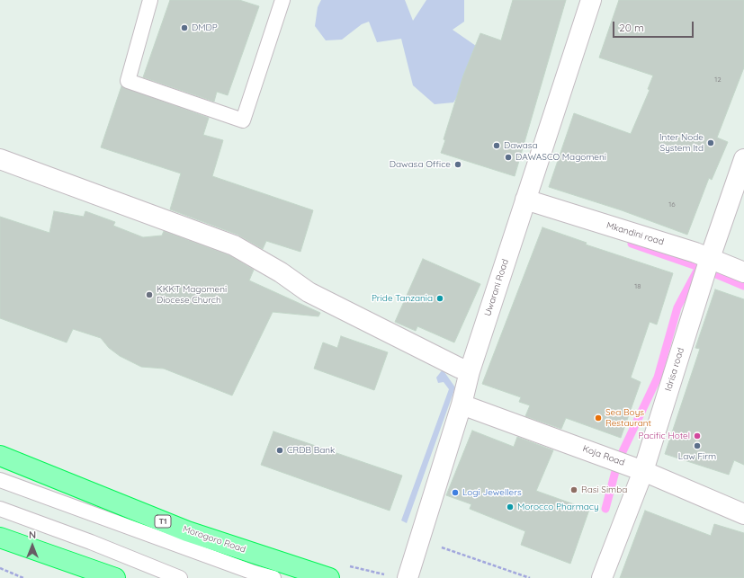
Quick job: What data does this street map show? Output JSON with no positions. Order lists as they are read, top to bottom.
{
  "streets": {
    "highway": ["T1", "Morogoro Road"],
    "street": [
      "Mkandini road",
      "Uwarani Road",
      "Idrisa road",
      "Koja Road"
    ]
  },
  "crossings": [
    ["Mkandini road", "Uwarani Road"],
    ["Mkandini road", "Idrisa road"],
    ["Uwarani Road", "Koja Road"],
    ["Idrisa road", "Koja Road"]
  ],
  "places": [
    "DMDP",
    "Inter Node System ltd",
    "Dawasa",
    "DAWASCO Magomeni",
    "Dawasa Office",
    "KKKT Magomeni Diocese Church",
    "Pride Tanzania",
    "Sea Boys Restaurant",
    "Pacific Hotel",
    "Law Firm",
    "CRDB Bank",
    "Rasi Simba",
    "Logi Jewellers",
    "Morocco Pharmacy"
  ],
  "house_numbers": ["12", "16", "18"],
  "scale_bar": "20 m",
  "north": "top"
}
